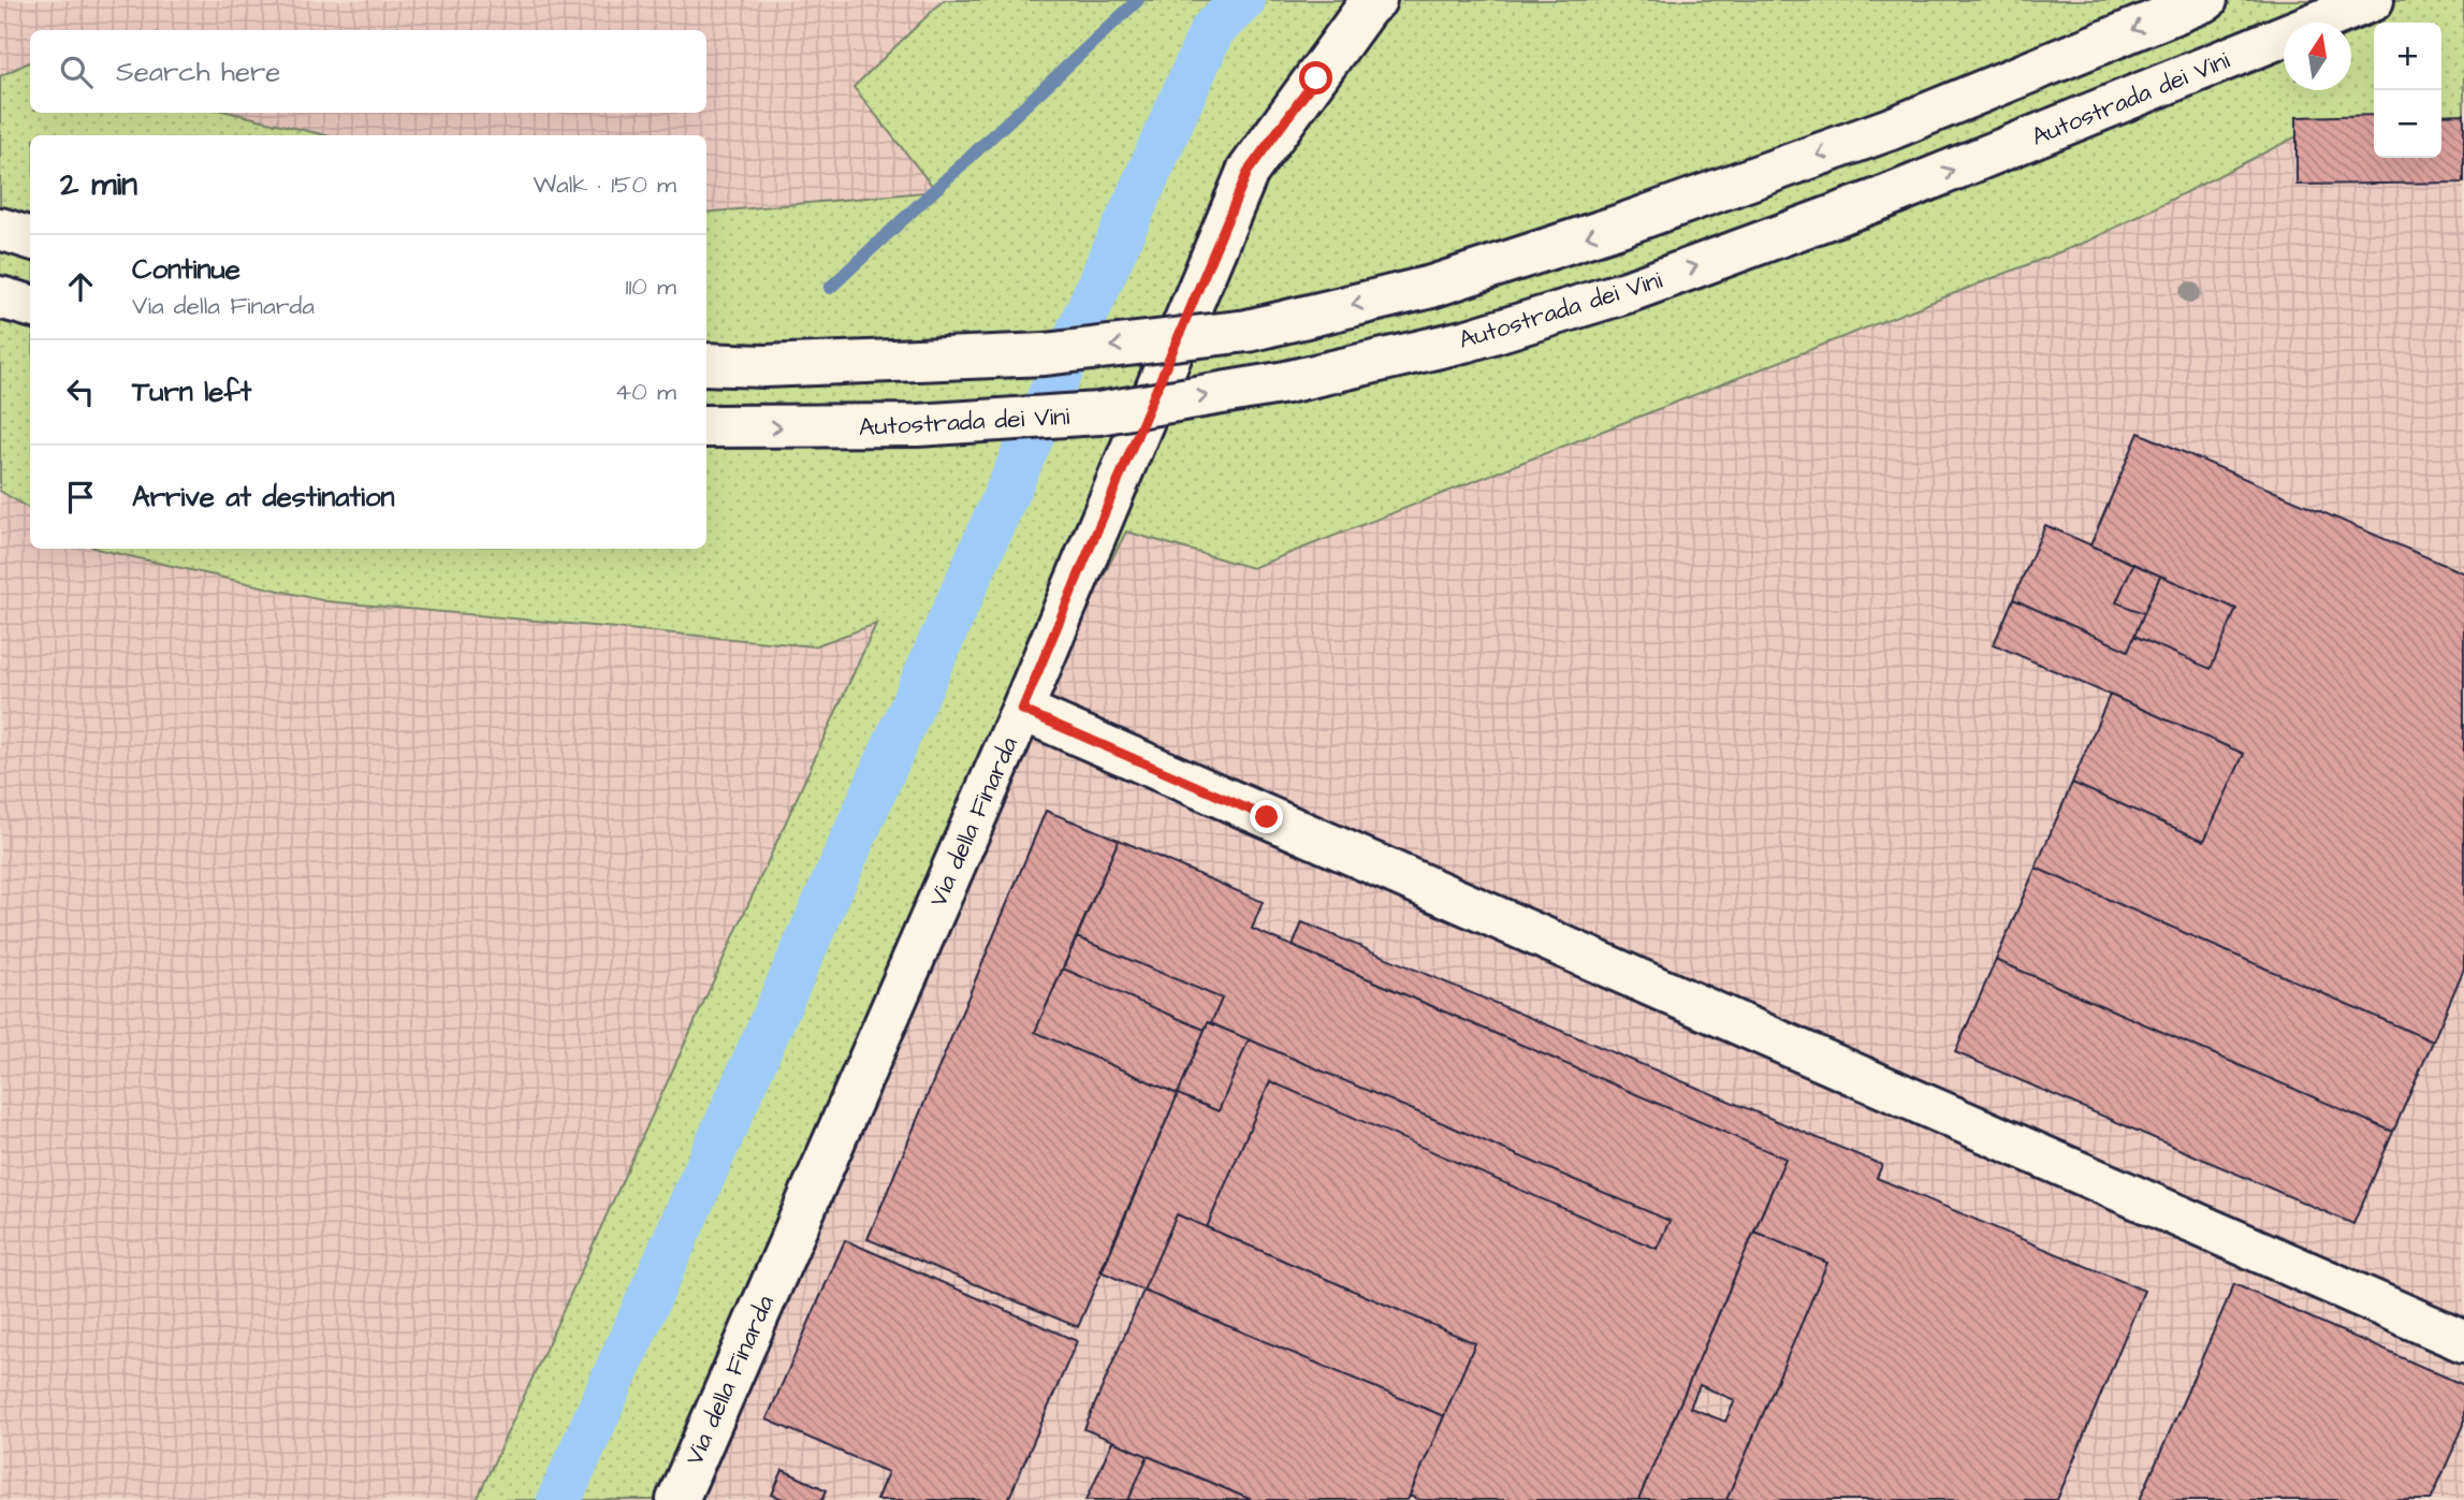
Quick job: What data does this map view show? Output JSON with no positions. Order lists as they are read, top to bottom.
{
  "streets": {
    "main road": ["Autostrada dei Vini", "Via della Finarda"]
  },
  "north": "top",
  "page": {
    "map_buttons": ["+", "−"],
    "search": "Search here",
    "heading": ["2 min", "Walk · 150 m"],
    "list": [
      ["Continue", "Via della Finarda", "110 m"],
      ["Turn left", "40 m"],
      "Arrive at destination"
    ]
  }
}
